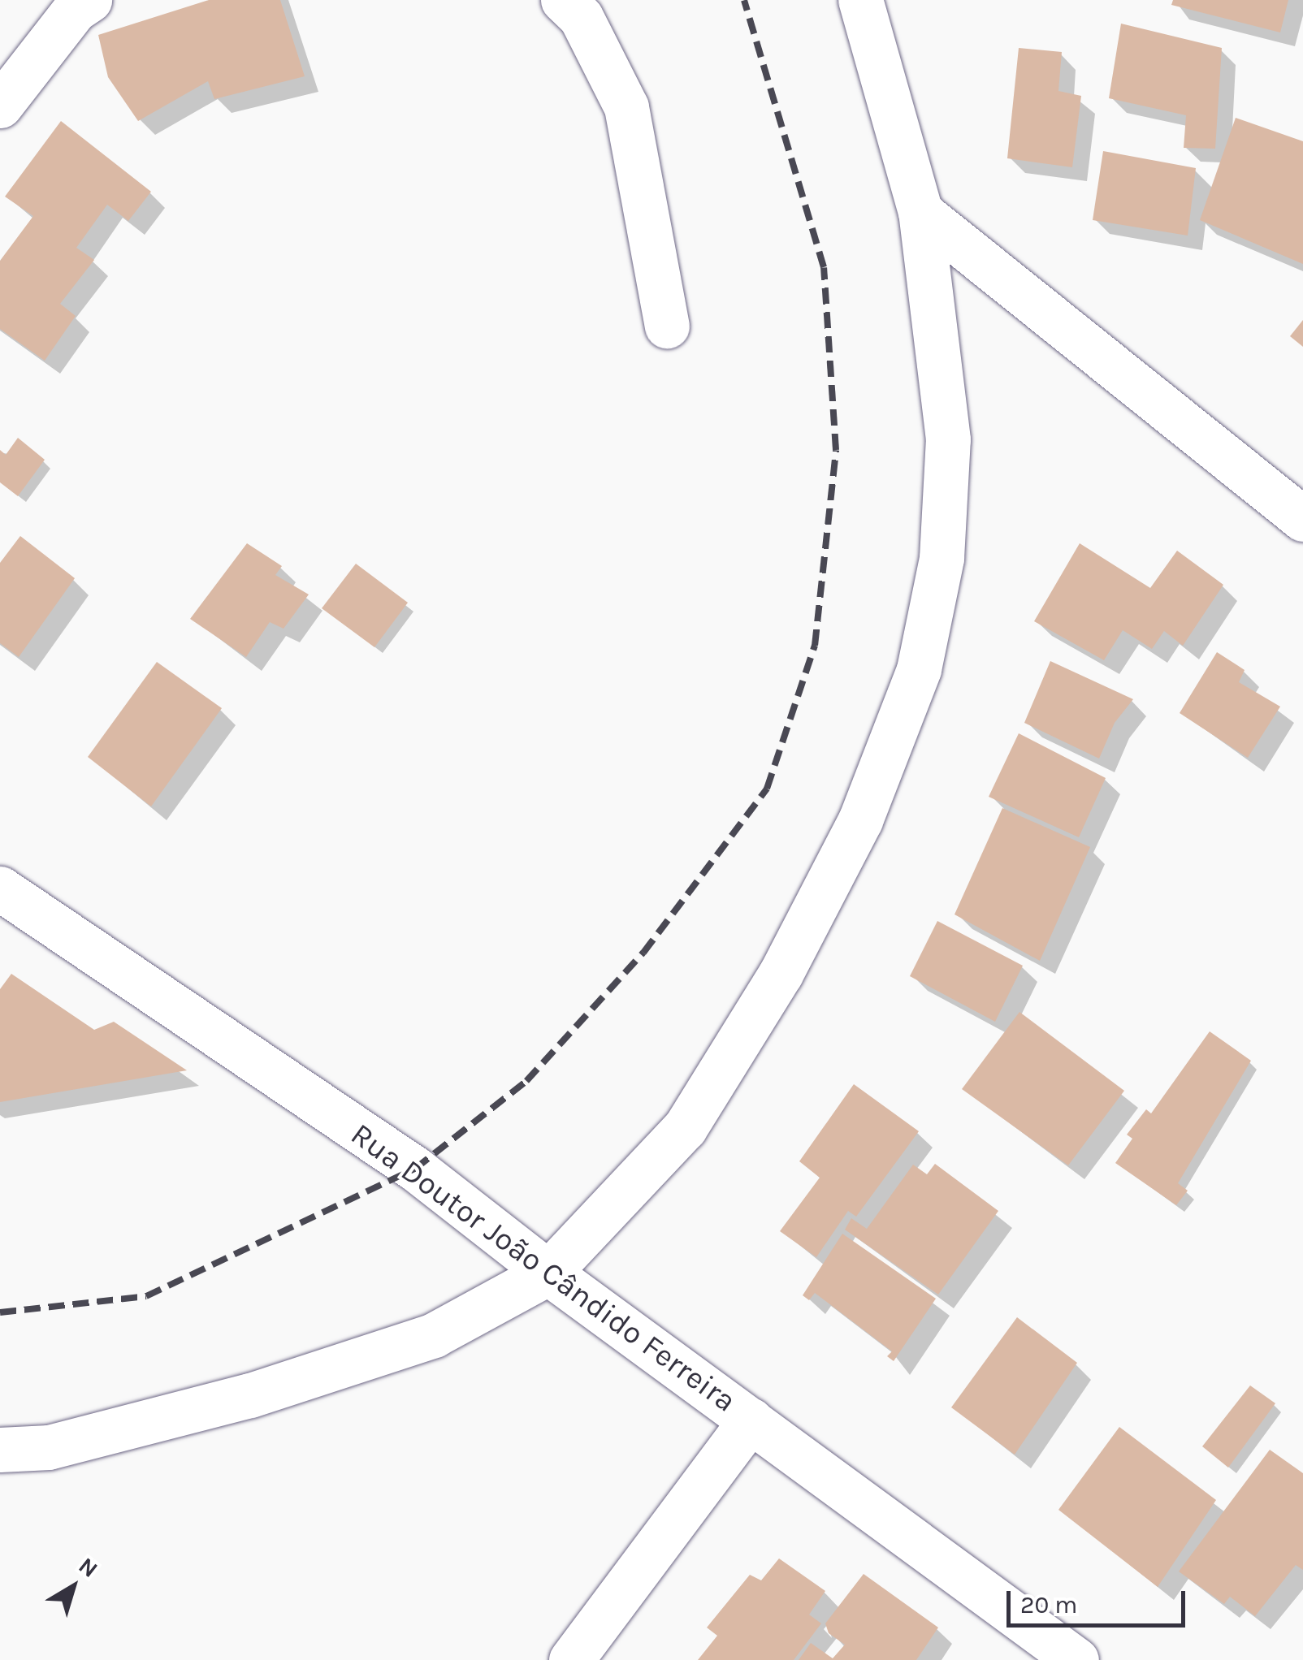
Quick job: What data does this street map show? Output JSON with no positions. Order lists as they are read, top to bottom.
{
  "streets": {
    "street": ["Rua Doutor João Cândido Ferreira"]
  },
  "scale_bar": "20 m",
  "north": "top right"
}
